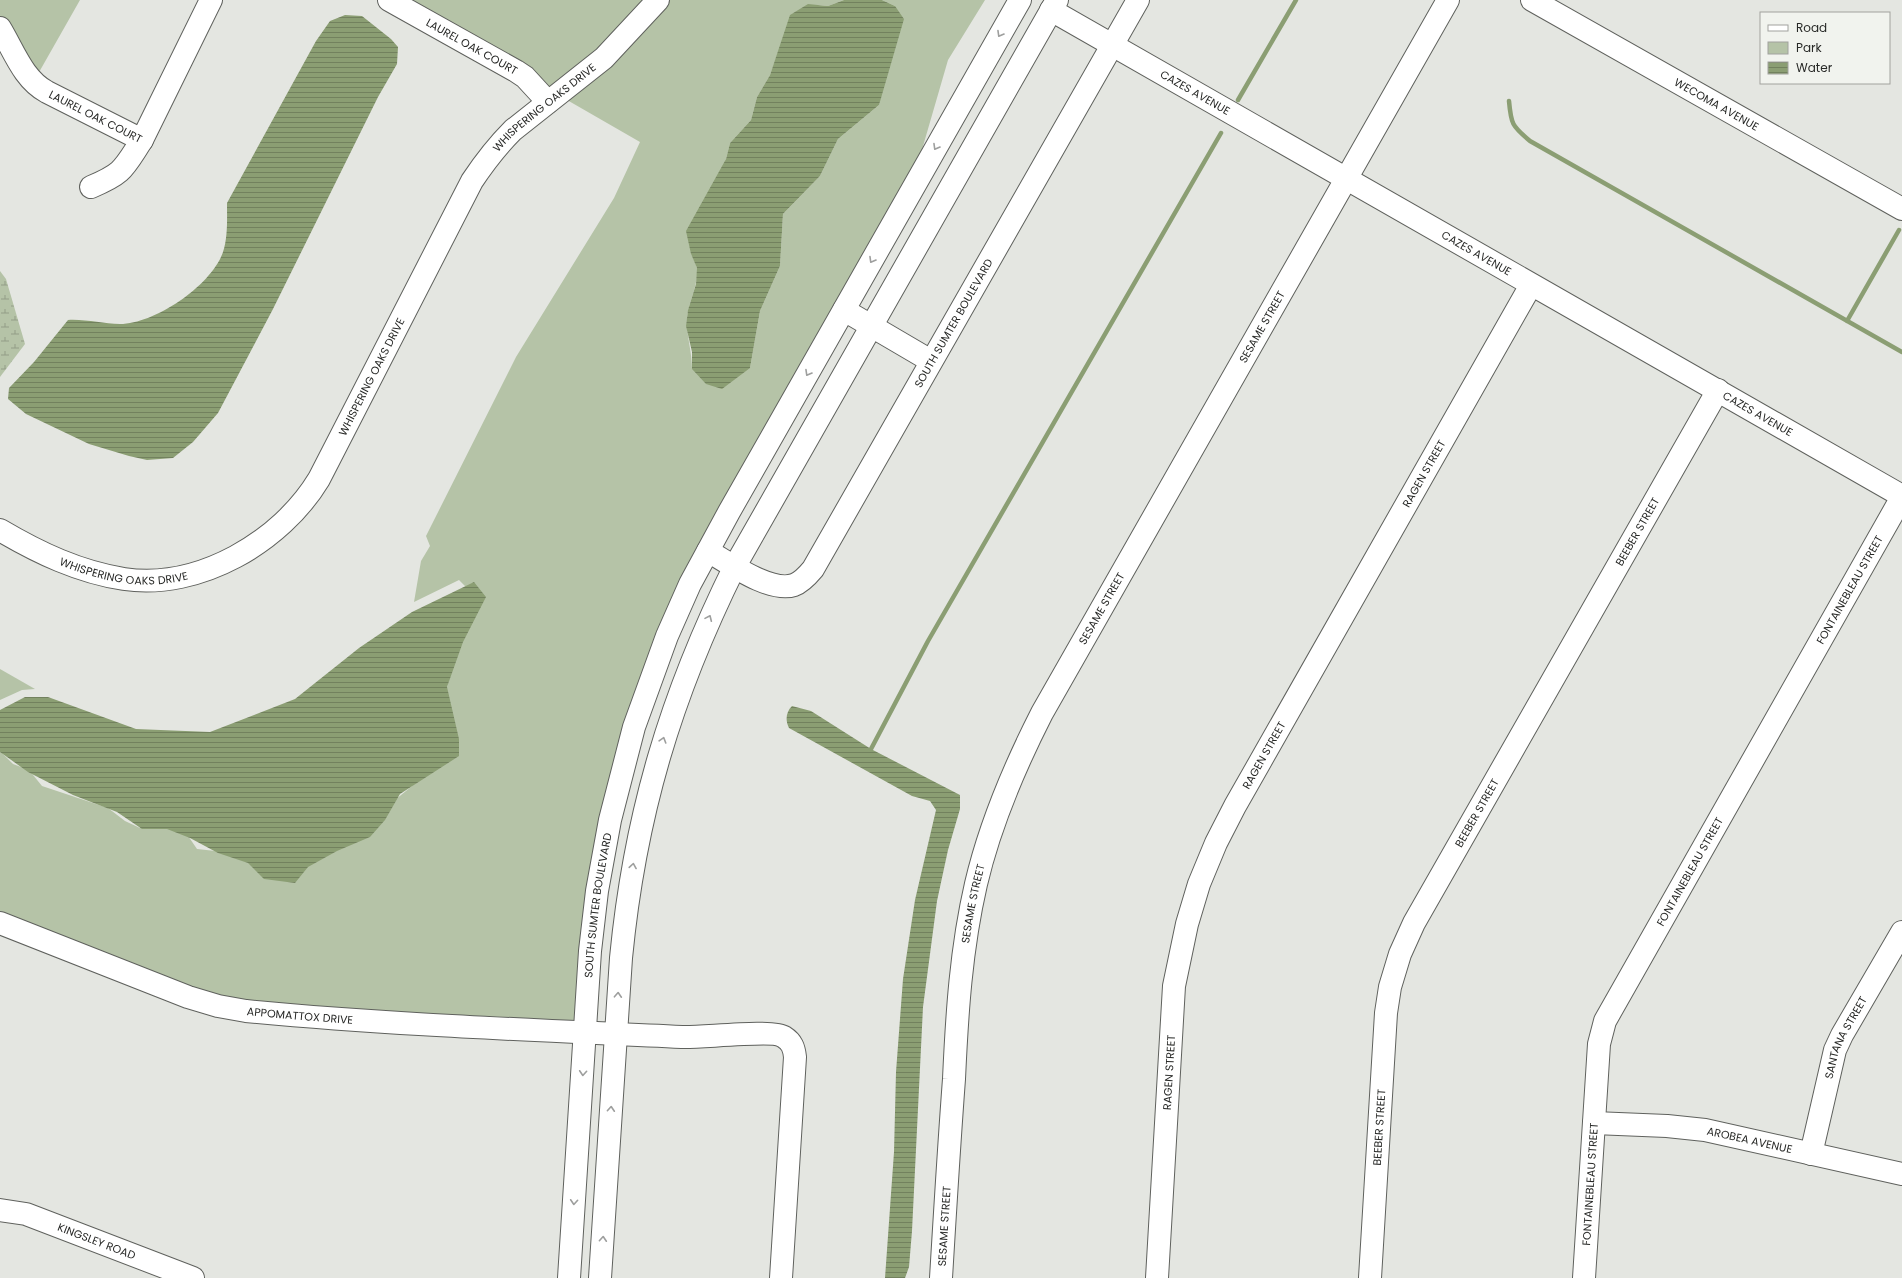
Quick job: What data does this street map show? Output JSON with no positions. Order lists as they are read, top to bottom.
{
  "streets": {
    "street": [
      "LAUREL OAK COURT",
      "CAZES AVENUE",
      "WECOMA AVENUE",
      "WHISPERING OAKS DRIVE",
      "SOUTH SUMTER BOULEVARD",
      "SESAME STREET",
      "RAGEN STREET",
      "BEEBER STREET",
      "FONTAINEBLEAU STREET",
      "APPOMATTOX DRIVE",
      "SANTANA STREET",
      "AROBEA AVENUE",
      "KINGSLEY ROAD"
    ]
  },
  "crossings": [
    ["LAUREL OAK COURT", "WHISPERING OAKS DRIVE"],
    ["CAZES AVENUE", "SOUTH SUMTER BOULEVARD"],
    ["CAZES AVENUE", "SESAME STREET"],
    ["CAZES AVENUE", "RAGEN STREET"],
    ["CAZES AVENUE", "BEEBER STREET"],
    ["CAZES AVENUE", "FONTAINEBLEAU STREET"],
    ["SOUTH SUMTER BOULEVARD", "APPOMATTOX DRIVE"],
    ["FONTAINEBLEAU STREET", "AROBEA AVENUE"],
    ["SANTANA STREET", "AROBEA AVENUE"]
  ],
  "legend": ["Road", "Park", "Water"]
}
